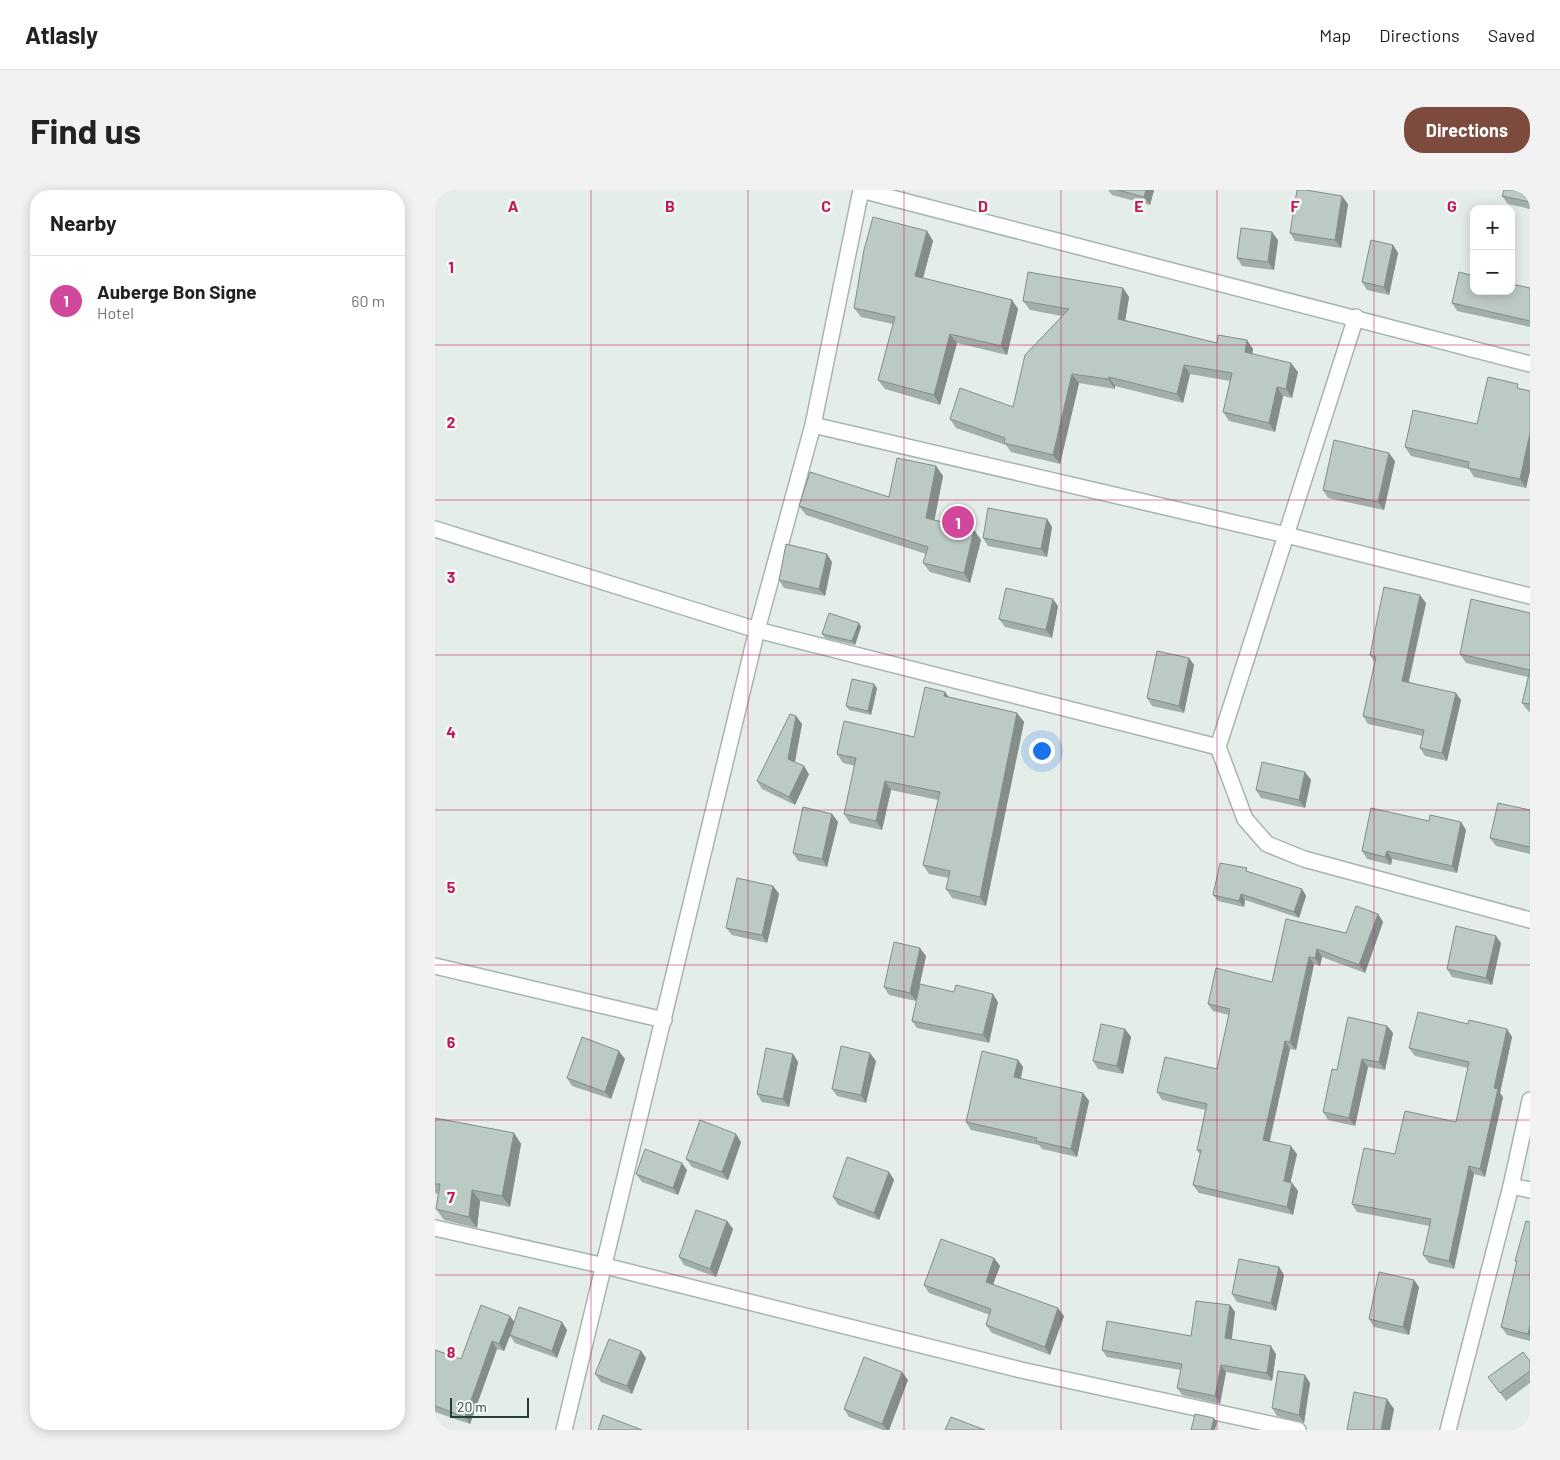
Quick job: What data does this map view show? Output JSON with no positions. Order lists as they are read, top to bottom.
{
  "scale_bar": "20 m",
  "page": {
    "header": "Atlasly",
    "nav": ["Map", "Directions", "Saved"],
    "buttons": "Directions",
    "title": "Find us",
    "heading": "Nearby",
    "map_buttons": ["+", "−"],
    "list": [
      {
        "mark": "1",
        "name": "Auberge Bon Signe",
        "note": "Hotel",
        "value": "60 m"
      }
    ],
    "pins": "1",
    "scale": "20 m"
  },
  "grid": {
    "columns": [
      "A",
      "B",
      "C",
      "D",
      "E",
      "F",
      "G"
    ],
    "rows": [
      "1",
      "2",
      "3",
      "4",
      "5",
      "6",
      "7",
      "8"
    ]
  }
}
